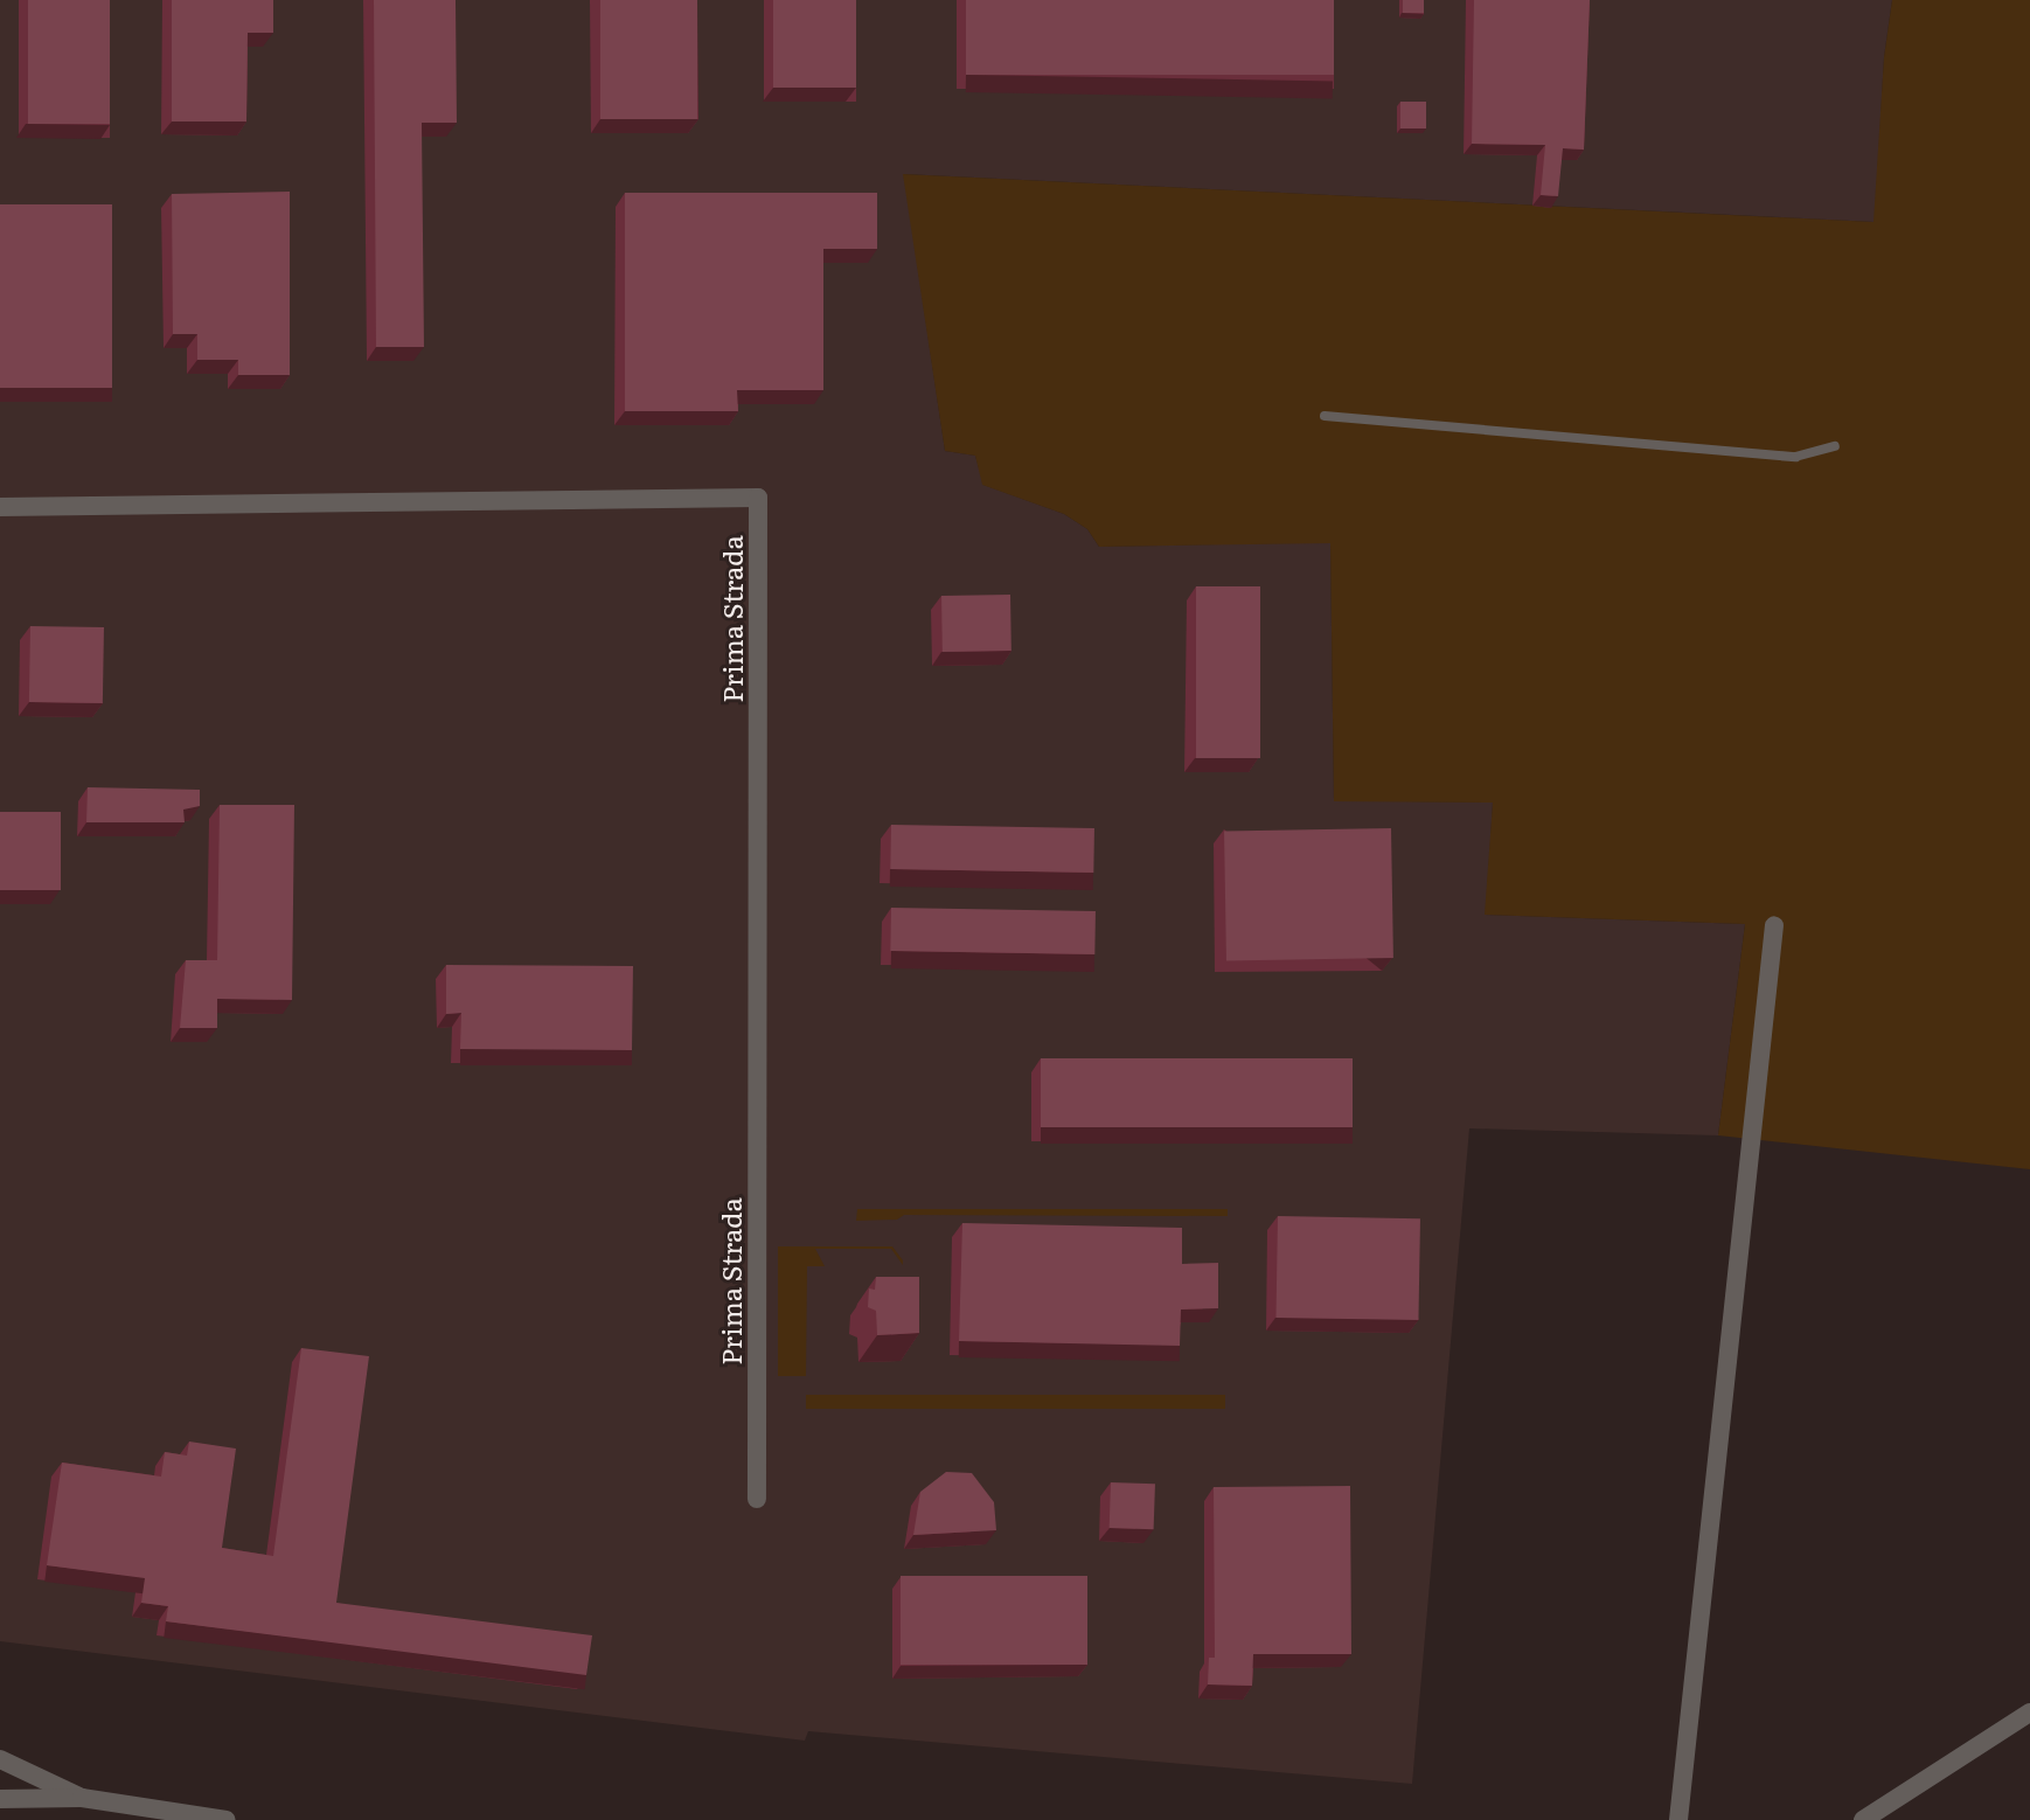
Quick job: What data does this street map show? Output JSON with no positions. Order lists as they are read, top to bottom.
{
  "streets": {
    "street": ["Prima Strada"]
  }
}
